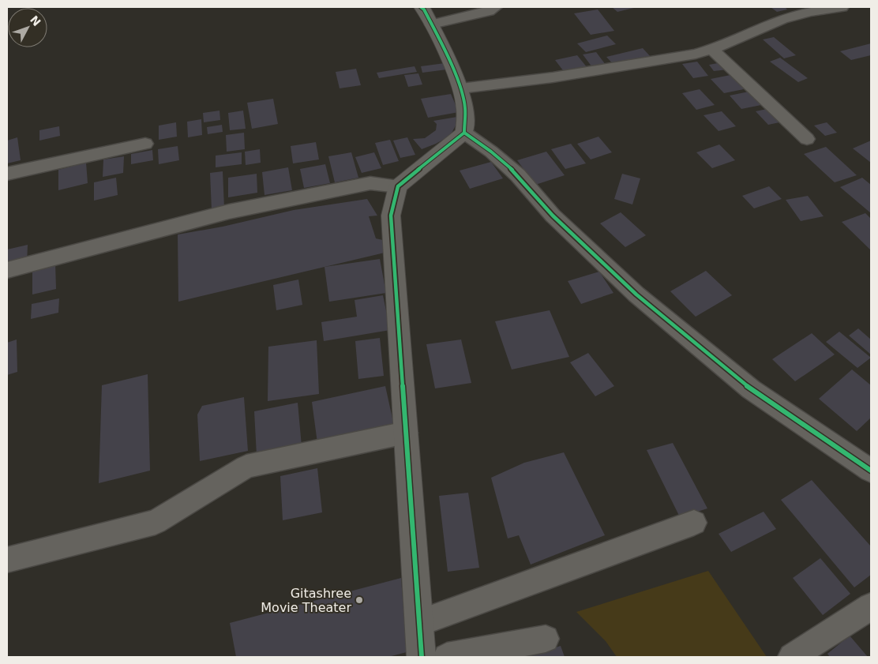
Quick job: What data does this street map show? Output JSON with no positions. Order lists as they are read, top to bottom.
{
  "places": ["Gitashree Movie Theater"],
  "north": "top right"
}
